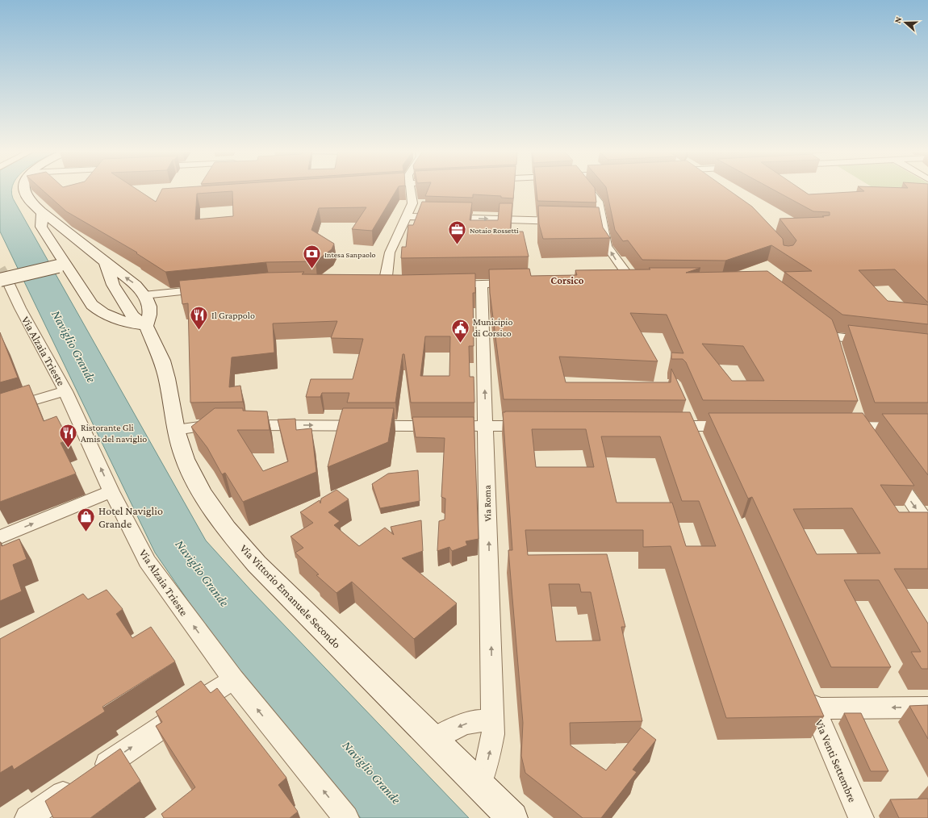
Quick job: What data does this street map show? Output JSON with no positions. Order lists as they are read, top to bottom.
{
  "streets": {
    "main road": ["Via Vittorio Emanuele Secondo"],
    "street": ["Via Alzaia Trieste", "Via Roma", "Via Venti Settembre"]
  },
  "crossings": [
    ["Via Roma", "Via Vittorio Emanuele Secondo"]
  ],
  "one_way": ["Via Alzaia Trieste", "Via Roma"],
  "districts": ["Corsico"],
  "water": ["Naviglio Grande"],
  "places": {
    "office": ["Notaio Rossetti"],
    "bank": ["Intesa Sanpaolo"],
    "restaurant": ["Il Grappolo", "Ristorante Gli Amis del naviglio"],
    "public building": ["Municipio di Corsico"],
    "shop": ["Hotel Naviglio Grande"]
  },
  "north": "left"
}
